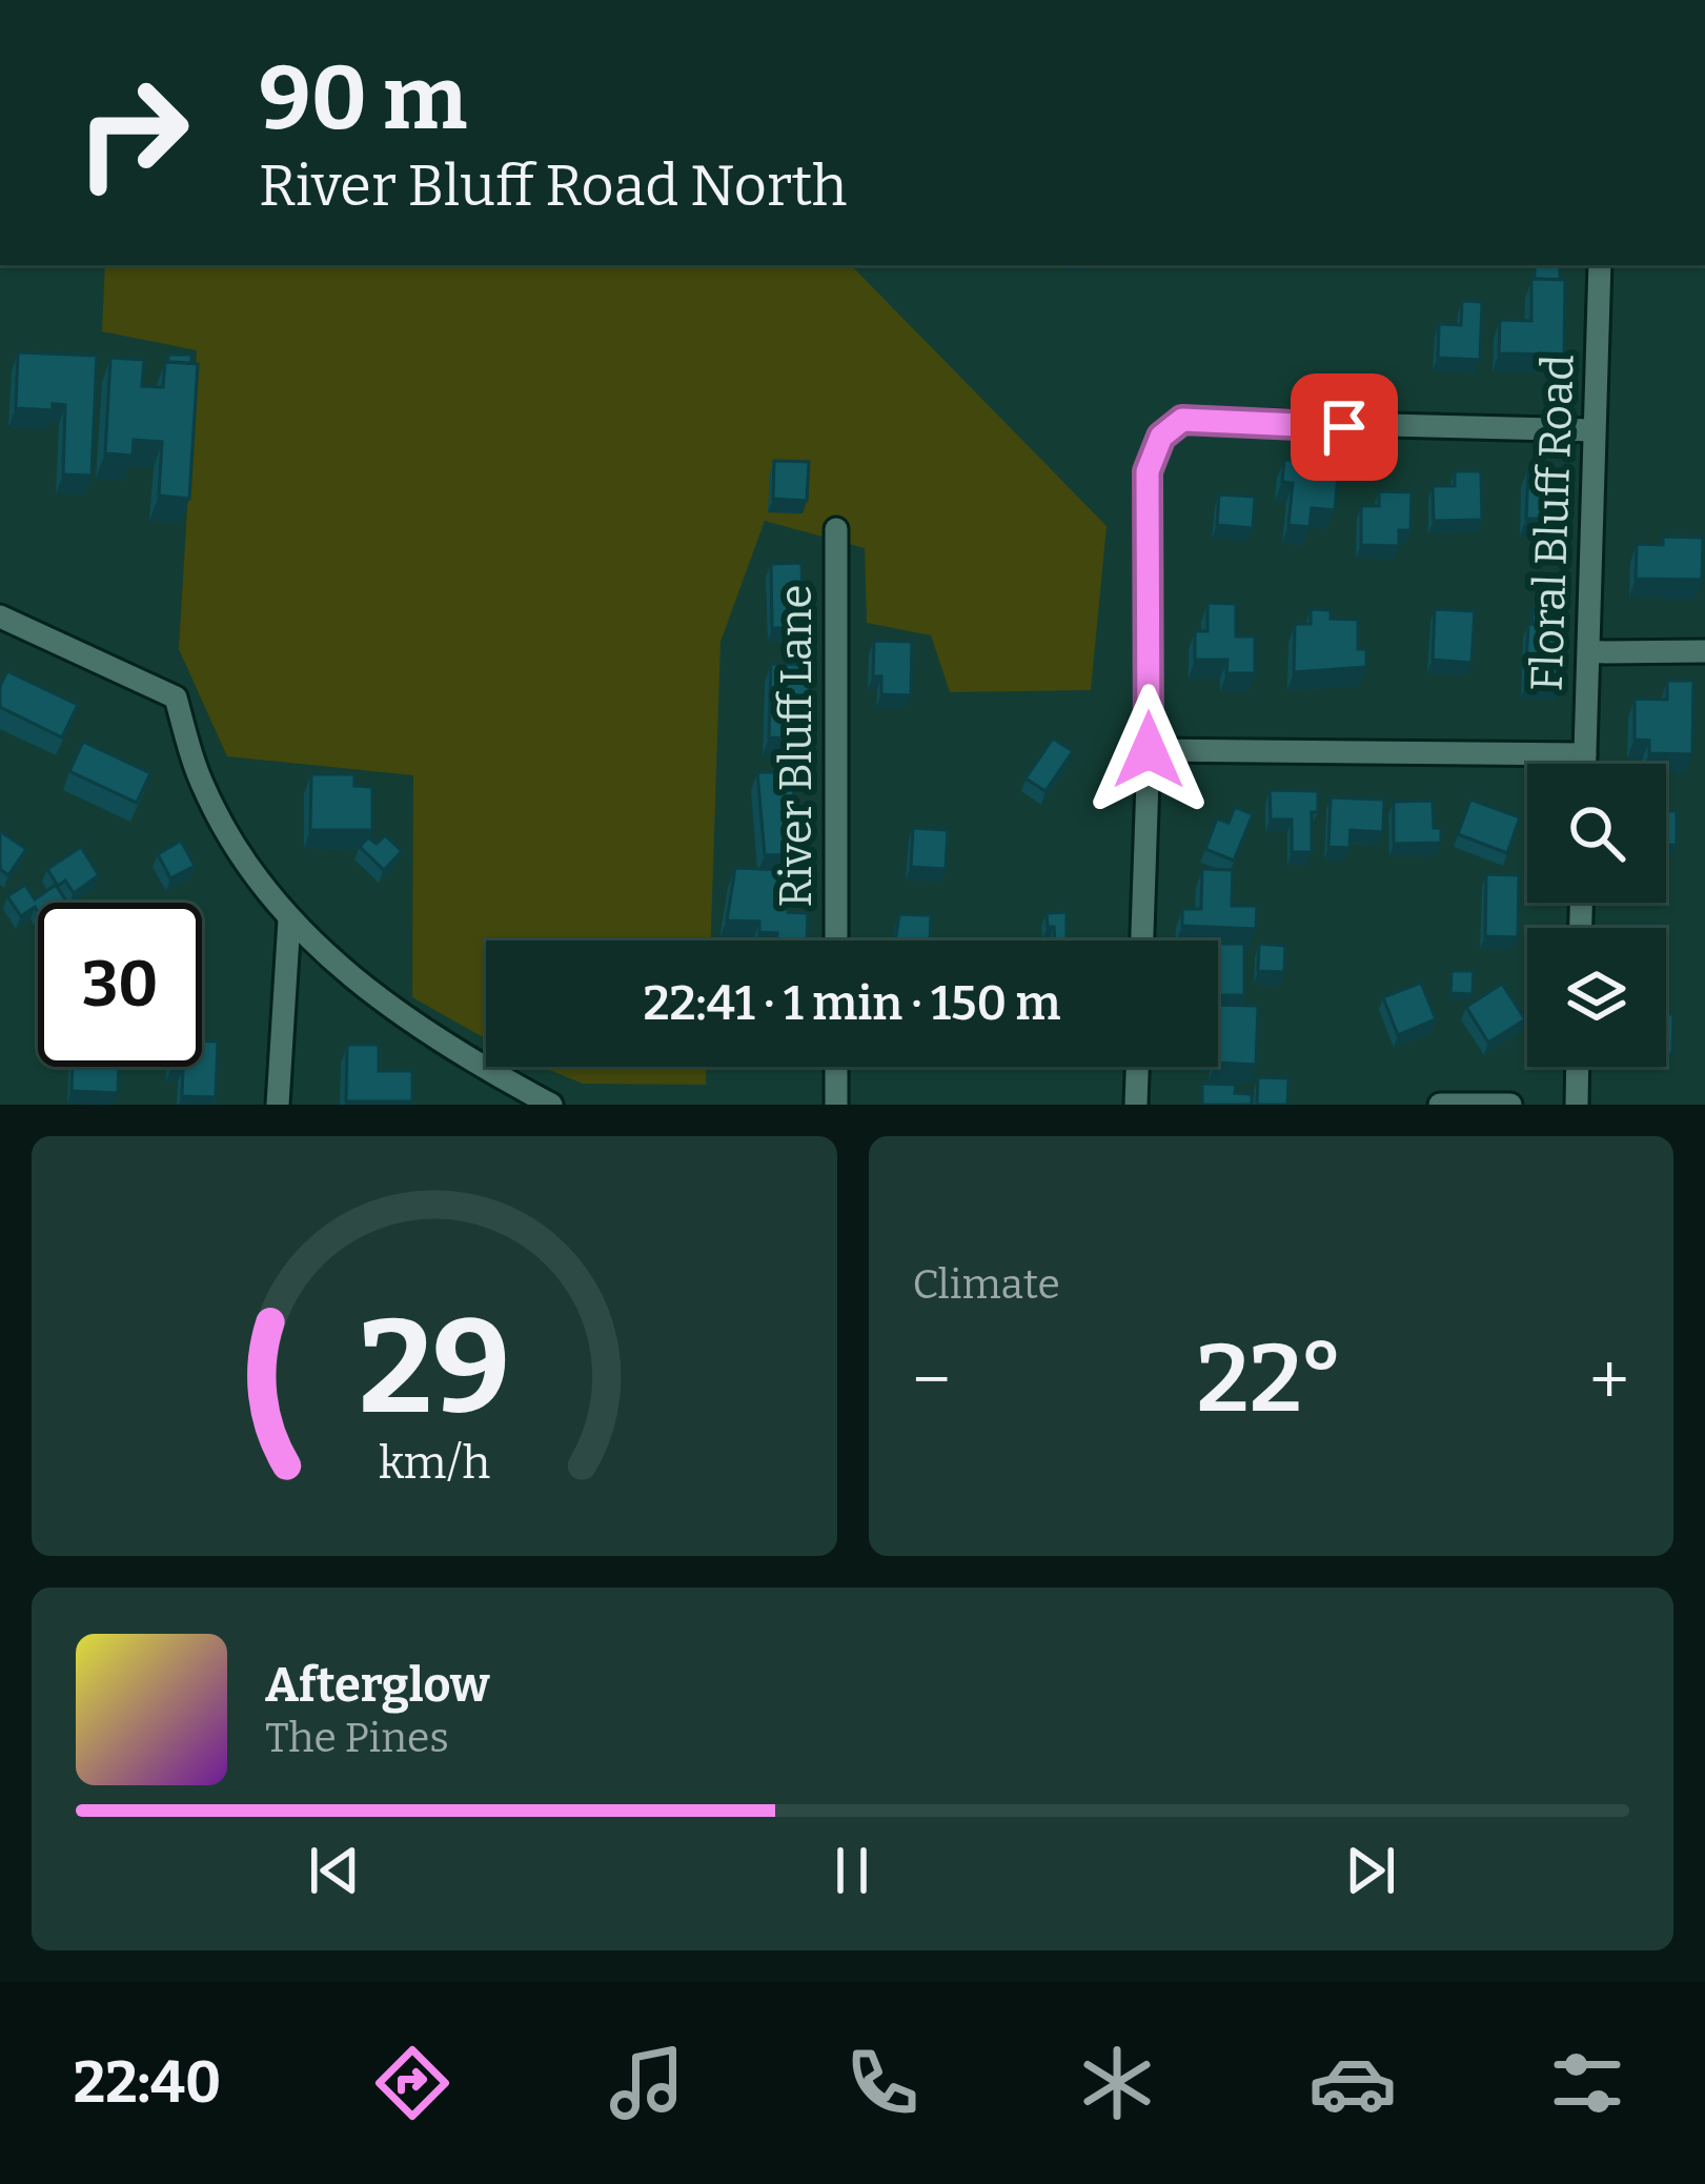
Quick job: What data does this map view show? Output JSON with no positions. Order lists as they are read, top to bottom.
{
  "streets": {
    "street": ["Floral Bluff Road", "River Bluff Lane"]
  },
  "page": {
    "turn": ["90 m", "River Bluff Road North"],
    "limit": "30",
    "trip": "22:41 · 1 min · 150 m",
    "tile": "Climate",
    "heat": ["−", "22°", "+"],
    "song": ["Afterglow", "The Pines"],
    "tabs": "22:40",
    "gauge": ["29", "km/h"]
  }
}
